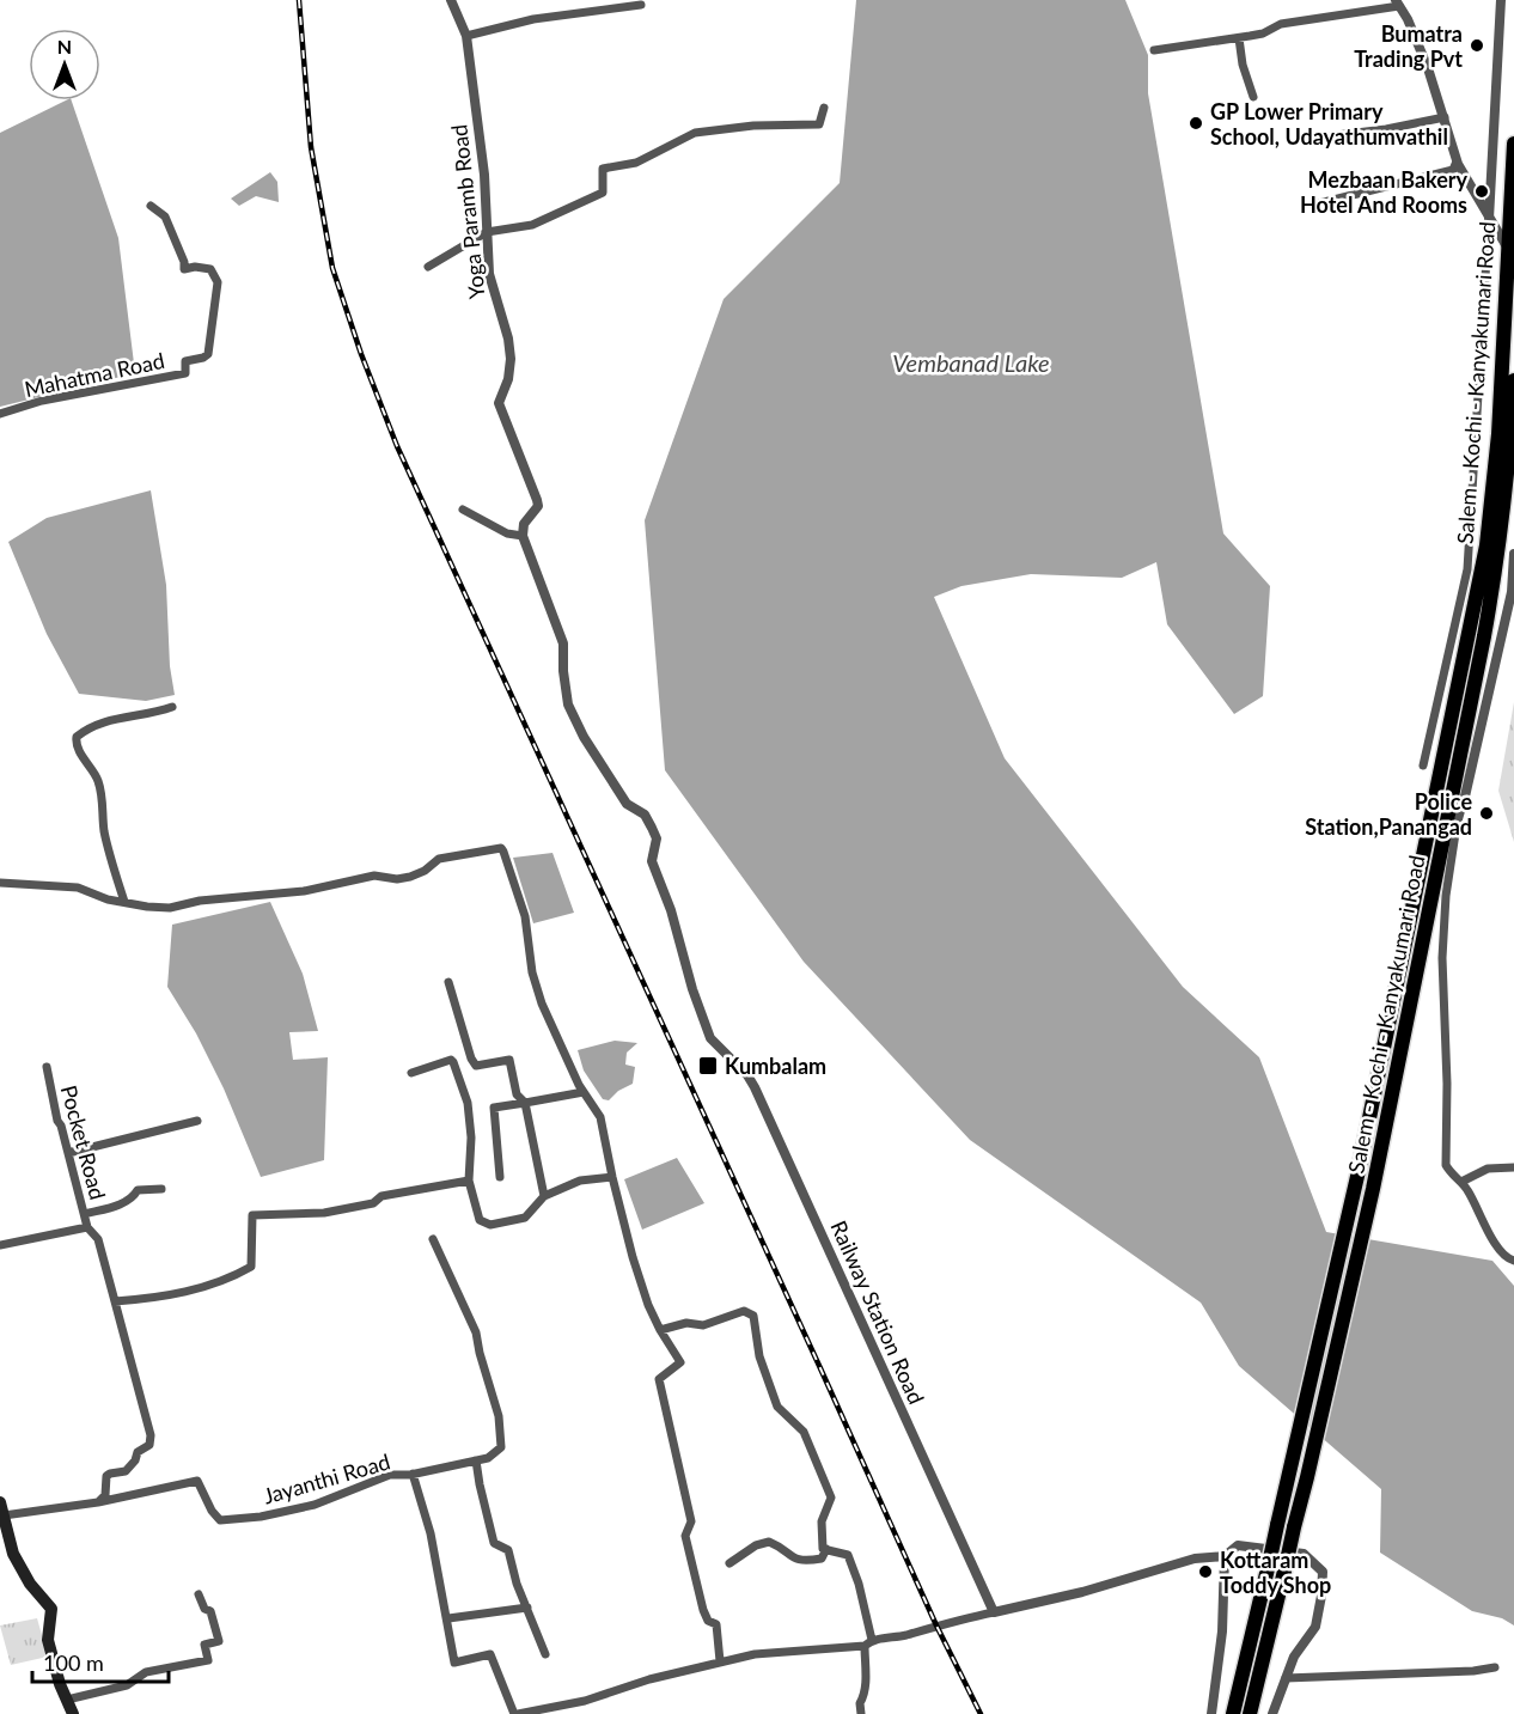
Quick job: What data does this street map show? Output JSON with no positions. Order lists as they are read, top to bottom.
{
  "streets": {
    "highway": ["Salem - Kochi - Kanyakumari Road"],
    "street": [
      "Yoga Paramb Road",
      "Mahatma Road",
      "Pocket Road",
      "Railway Station Road",
      "Jayanthi Road"
    ]
  },
  "crossings": [
    ["Yoga Paramb Road", "Railway Station Road"],
    ["Pocket Road", "Jayanthi Road"]
  ],
  "water": ["Vembanad Lake"],
  "places": {
    "other": [
      "Bumatra Trading Pvt",
      "GP Lower Primary School, Udayathumvathil",
      "Mezbaan Bakery Hotel And Rooms",
      "Police Station,Panangad",
      "Kottaram Toddy Shop"
    ],
    "transit": ["Kumbalam"]
  },
  "scale_bar": "100 m",
  "north": "top"
}
